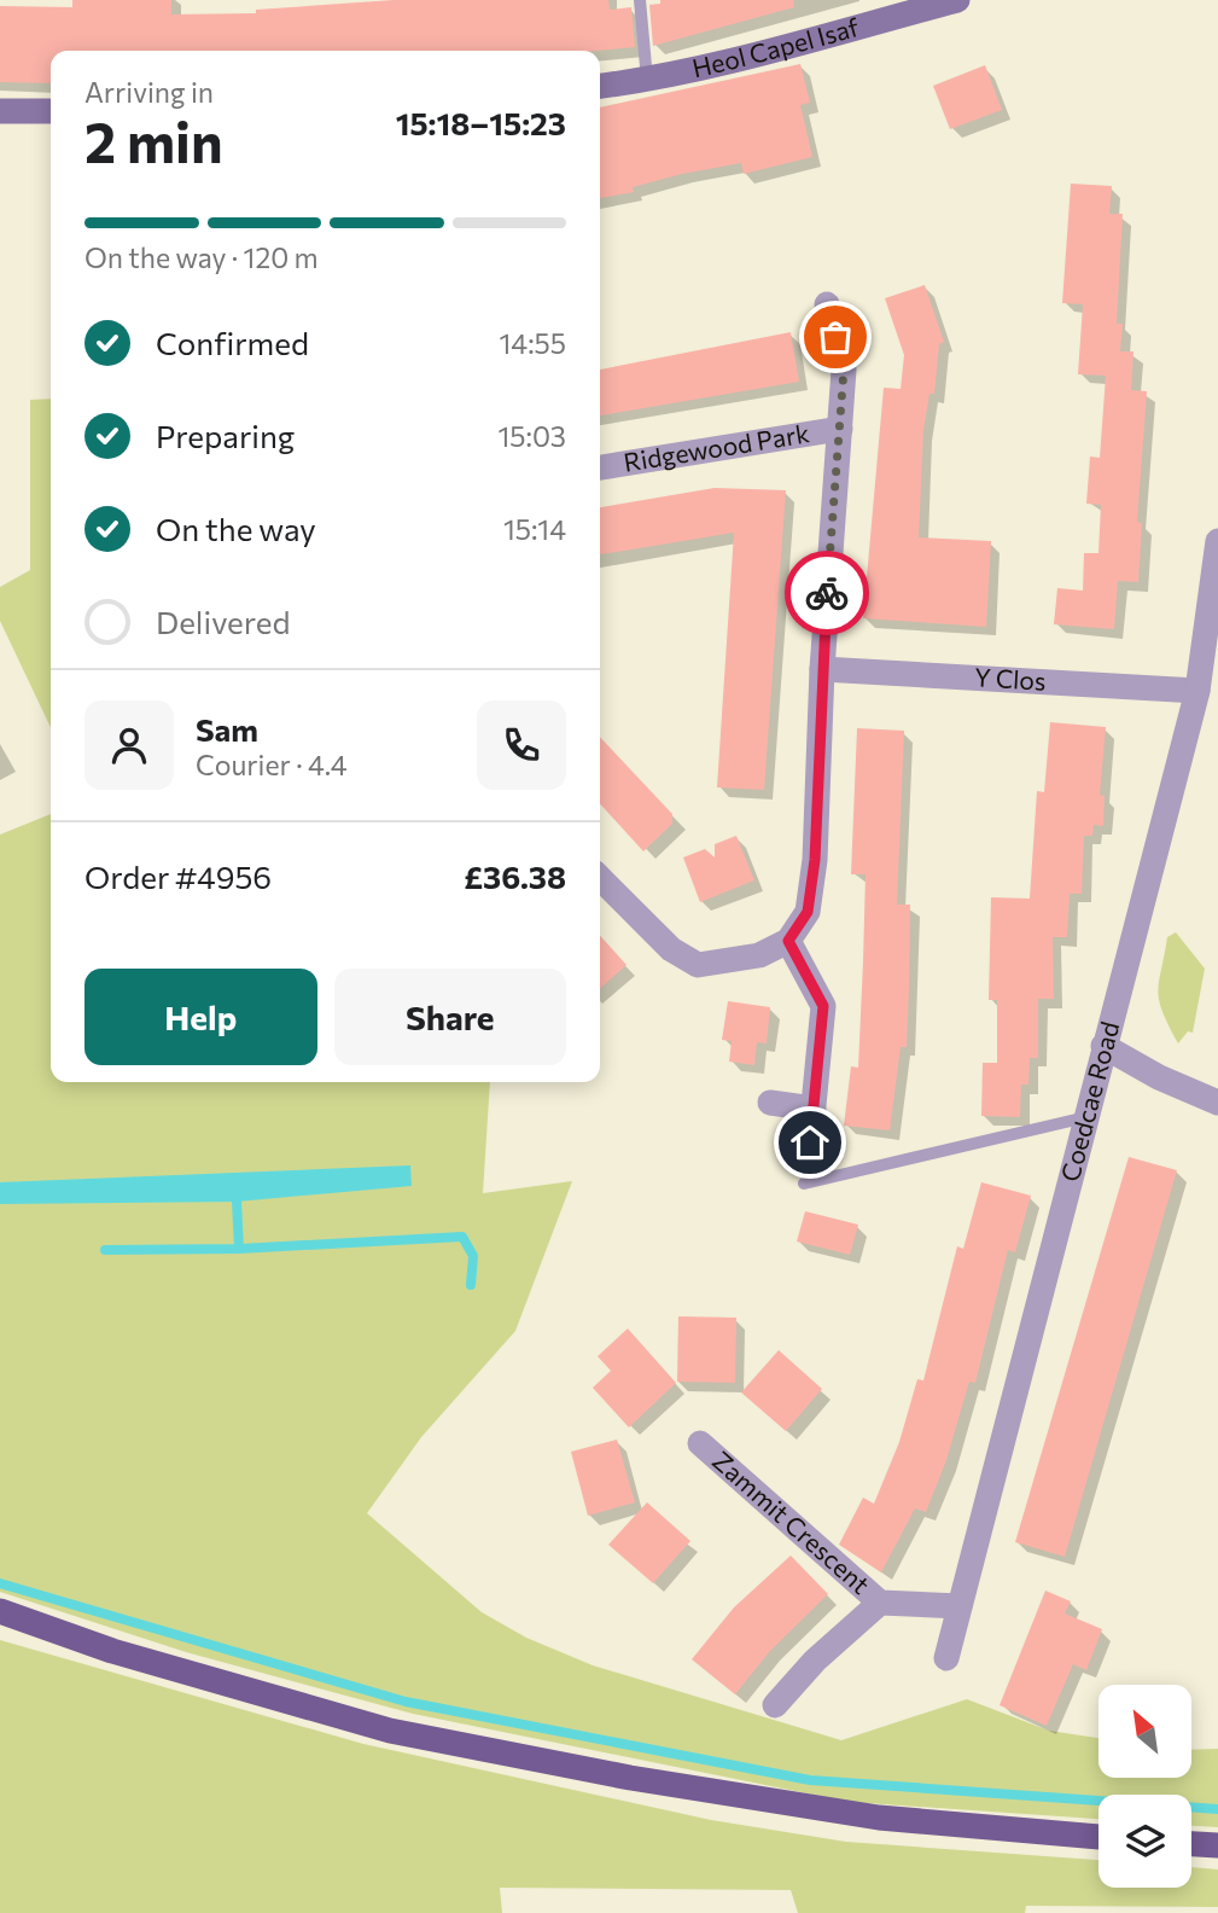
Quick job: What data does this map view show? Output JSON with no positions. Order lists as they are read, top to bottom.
{
  "streets": {
    "street": [
      "Heol Capel Isaf",
      "Ridgewood Park",
      "Y Clos",
      "Coedcae Road",
      "Zammit Crescent"
    ]
  },
  "crossings": [
    ["Ridgewood Park", "Y Clos"],
    ["Y Clos", "Coedcae Road"],
    ["Coedcae Road", "Zammit Crescent"]
  ],
  "north": "top left",
  "page": {
    "heading": ["2 min", "Arriving in", "15:18–15:23"],
    "panel": [
      "Sam",
      "Courier · 4.4",
      "Order #4956",
      "£36.38"
    ],
    "bar": "On the way · 120 m",
    "list": [
      ["Confirmed", "14:55"],
      ["Preparing", "15:03"],
      ["On the way", "15:14"],
      "Delivered"
    ],
    "buttons": ["Help", "Share"]
  }
}
